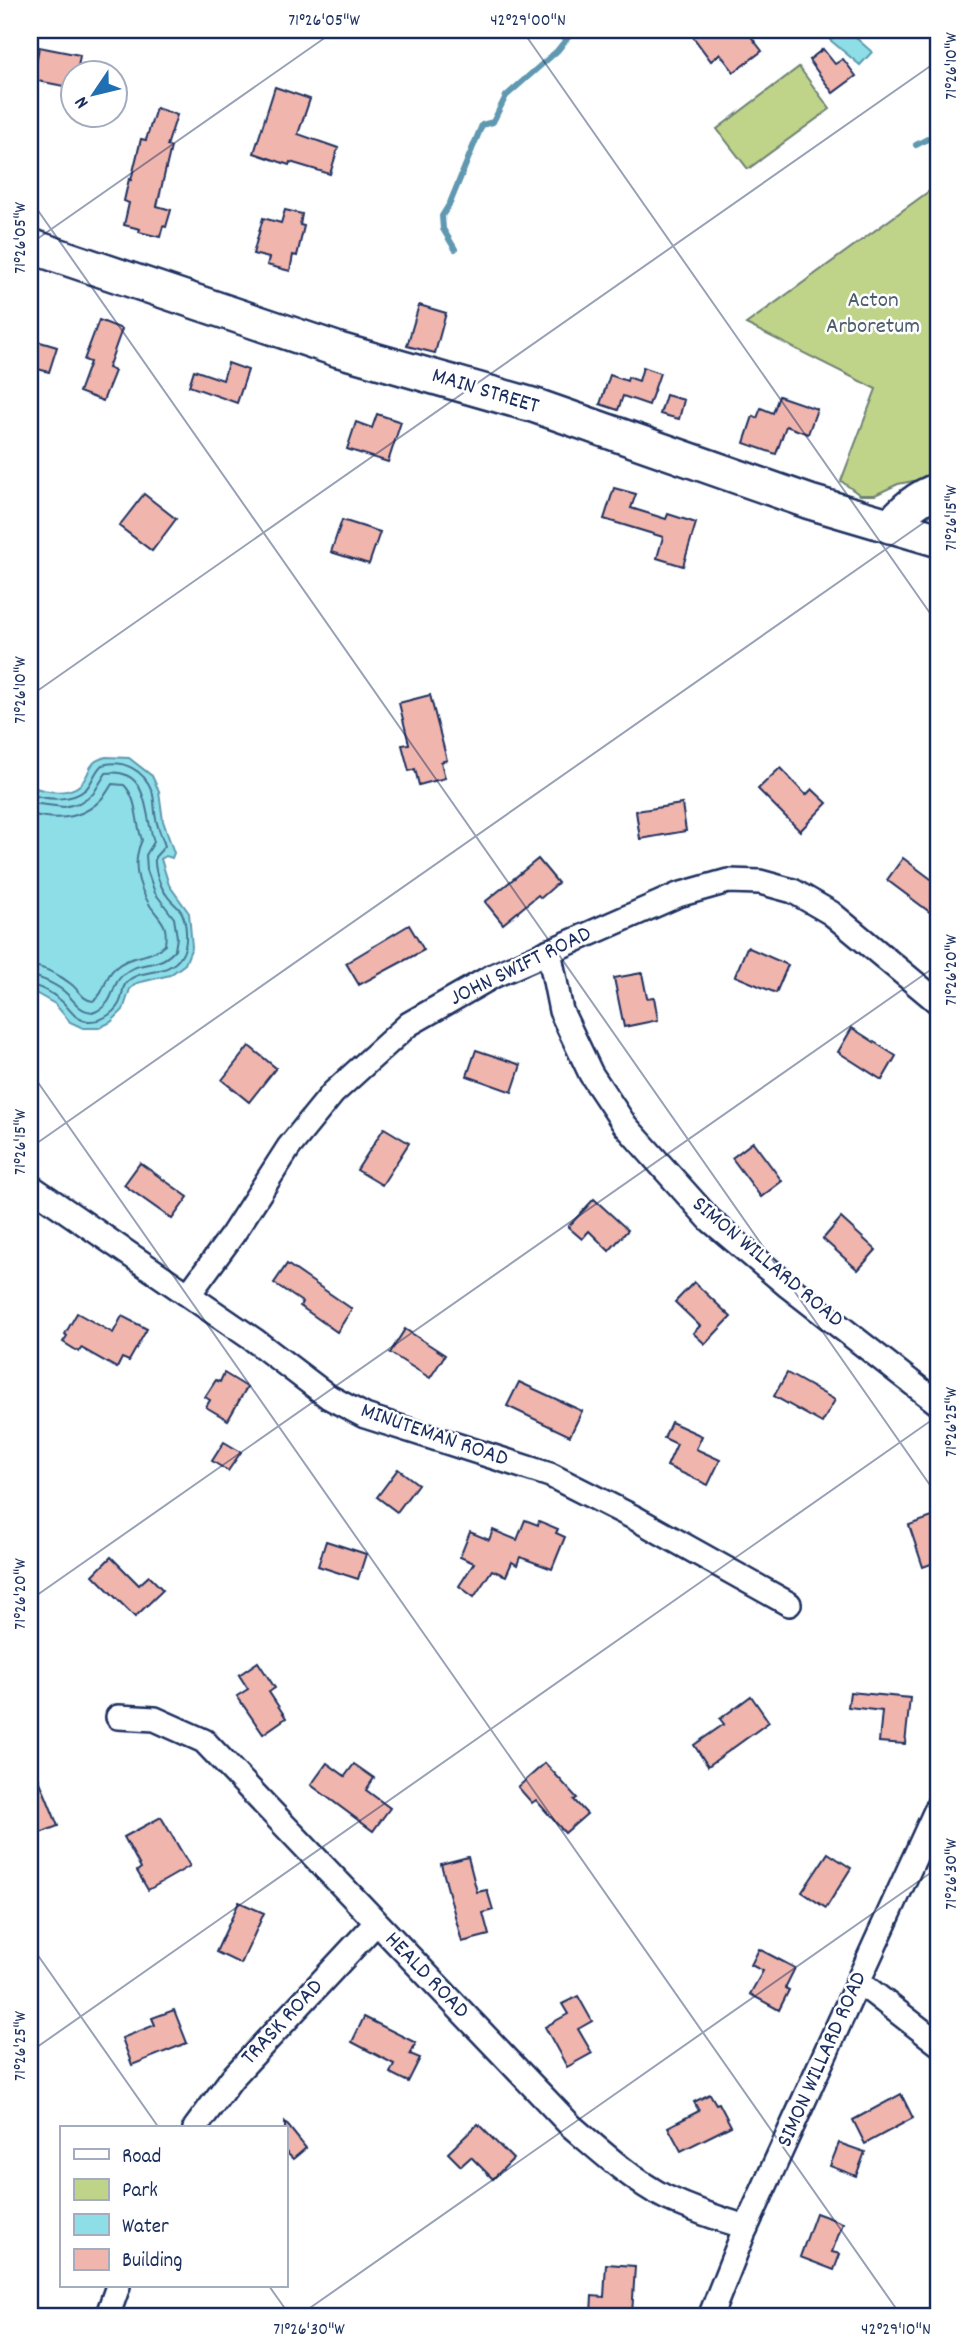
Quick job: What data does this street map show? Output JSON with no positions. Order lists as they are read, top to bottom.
{
  "streets": {
    "main road": ["MAIN STREET"],
    "street": [
      "JOHN SWIFT ROAD",
      "SIMON WILLARD ROAD",
      "MINUTEMAN ROAD",
      "HEALD ROAD",
      "TRASK ROAD"
    ]
  },
  "crossings": [
    ["JOHN SWIFT ROAD", "SIMON WILLARD ROAD"],
    ["JOHN SWIFT ROAD", "MINUTEMAN ROAD"],
    ["SIMON WILLARD ROAD", "HEALD ROAD"],
    ["HEALD ROAD", "TRASK ROAD"]
  ],
  "parks": ["Acton Arboretum"],
  "legend": [
    "Road",
    "Park",
    "Water",
    "Building"
  ],
  "north": "bottom left",
  "coordinates": [
    "71°26'05\"W",
    "42°29'00\"N",
    "71°26'10\"W",
    "71°26'15\"W",
    "71°26'20\"W",
    "71°26'25\"W",
    "71°26'30\"W",
    "42°29'10\"N"
  ]
}
